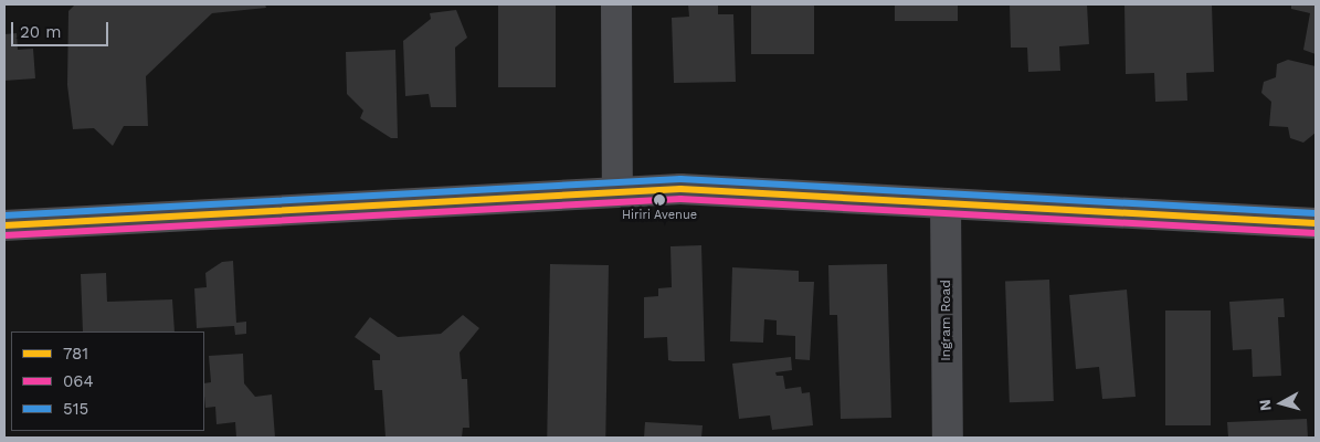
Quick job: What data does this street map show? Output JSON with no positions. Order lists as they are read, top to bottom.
{
  "streets": {
    "street": ["Ingram Road"]
  },
  "places": ["Hiriri Avenue"],
  "lines": ["transit line 515", "transit line 781", "transit line 064"],
  "legend": ["781", "064", "515"],
  "scale_bar": "20 m",
  "north": "left"
}
